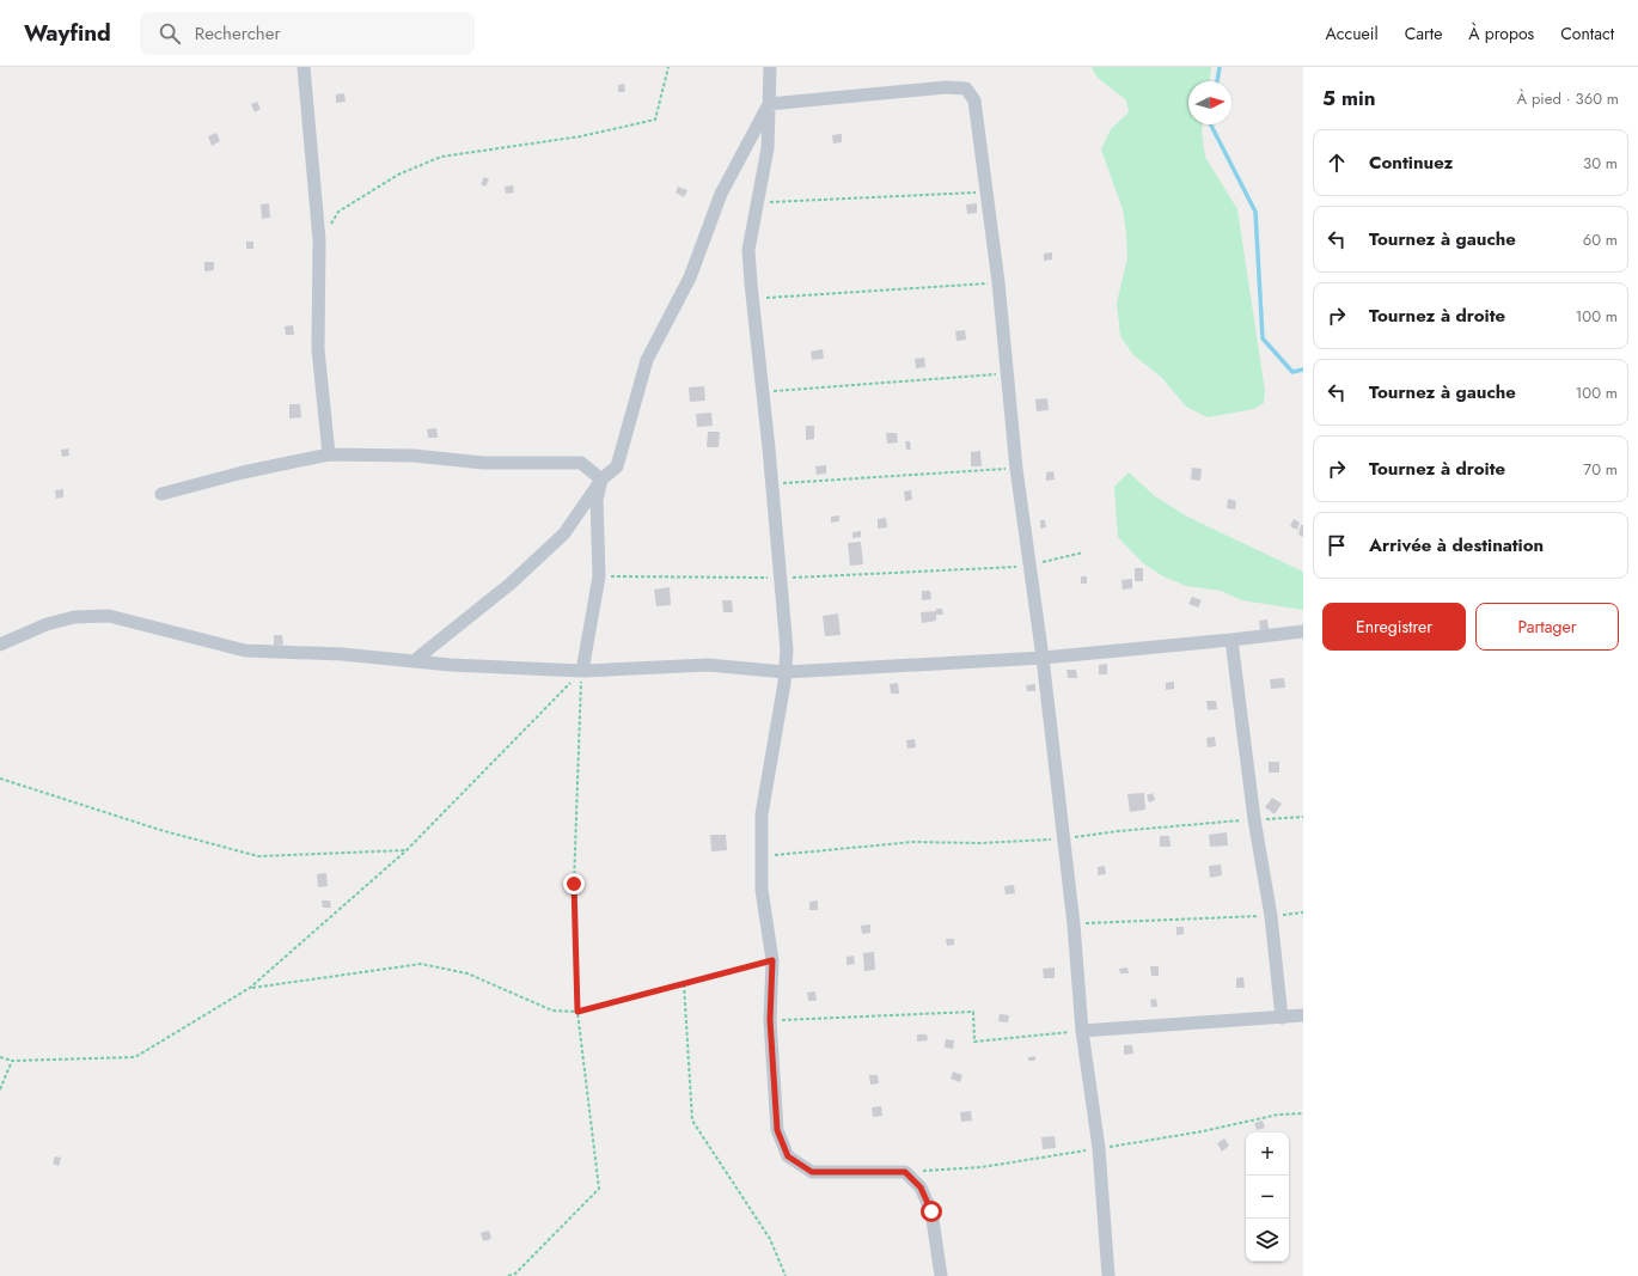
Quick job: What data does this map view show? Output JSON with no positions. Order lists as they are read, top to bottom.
{
  "north": "right",
  "page": {
    "header": "Wayfind",
    "search": "Rechercher",
    "nav": [
      "Accueil",
      "Carte",
      "À propos",
      "Contact"
    ],
    "heading": ["5 min", "À pied · 360 m"],
    "list": [
      ["Continuez", "30 m"],
      ["Tournez à gauche", "60 m"],
      ["Tournez à droite", "100 m"],
      ["Tournez à gauche", "100 m"],
      ["Tournez à droite", "70 m"],
      "Arrivée à destination"
    ],
    "buttons": ["Enregistrer", "Partager"],
    "map_buttons": ["+", "−"]
  }
}
